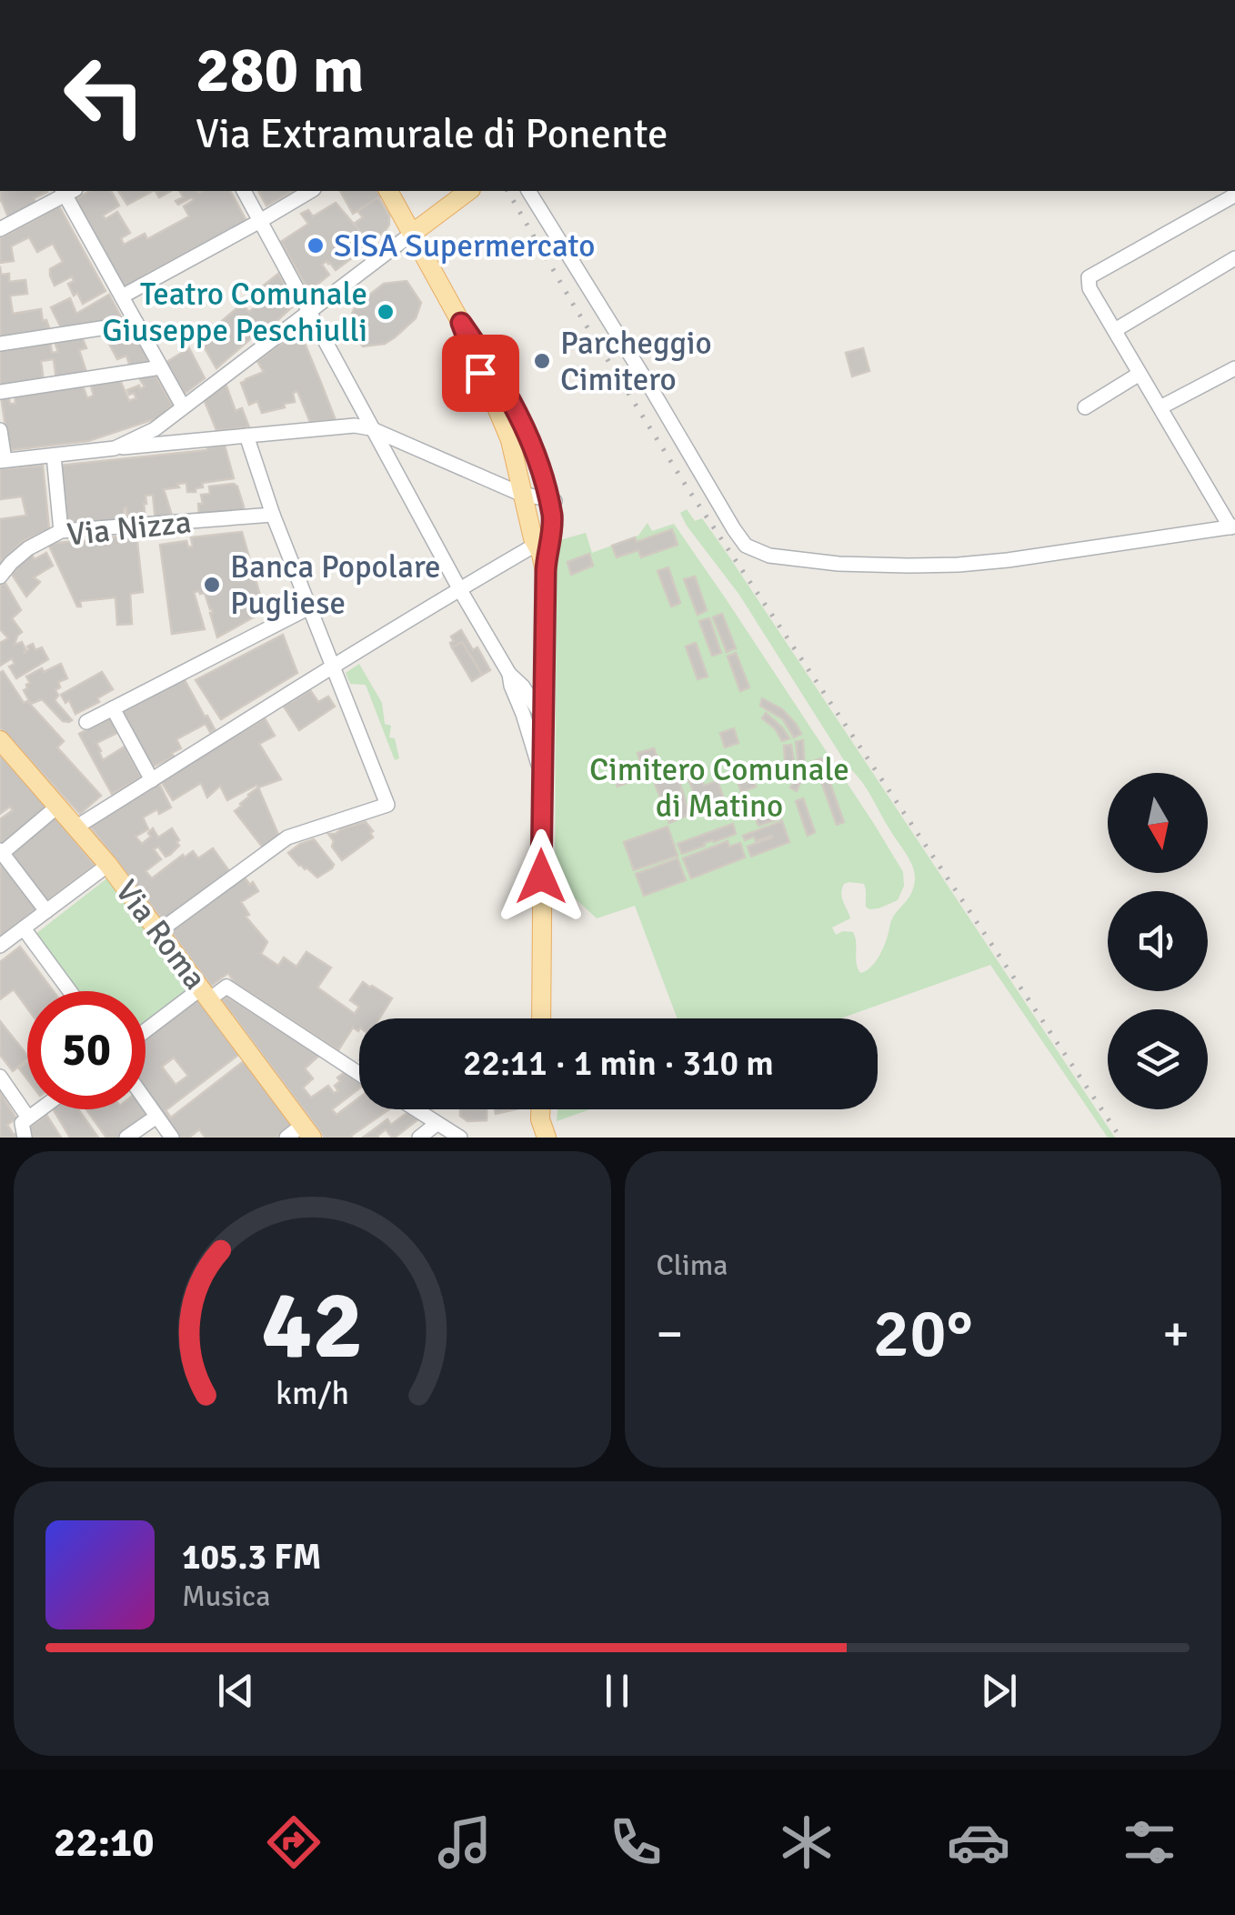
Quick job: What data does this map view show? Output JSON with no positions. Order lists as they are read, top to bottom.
{
  "streets": {
    "main road": ["Via Roma"],
    "street": ["Via Nizza"]
  },
  "parks": ["Cimitero Comunale di Matino"],
  "places": [
    "SISA Supermercato",
    "Teatro Comunale Giuseppe Peschiulli",
    "Parcheggio Cimitero",
    "Banca Popolare Pugliese"
  ],
  "north": "bottom",
  "page": {
    "turn": ["280 m", "Via Extramurale di Ponente"],
    "limit": "50",
    "trip": "22:11 · 1 min · 310 m",
    "tile": "Clima",
    "heat": ["−", "20°", "+"],
    "song": ["105.3 FM", "Musica"],
    "tabs": "22:10",
    "gauge": ["42", "km/h"]
  }
}
